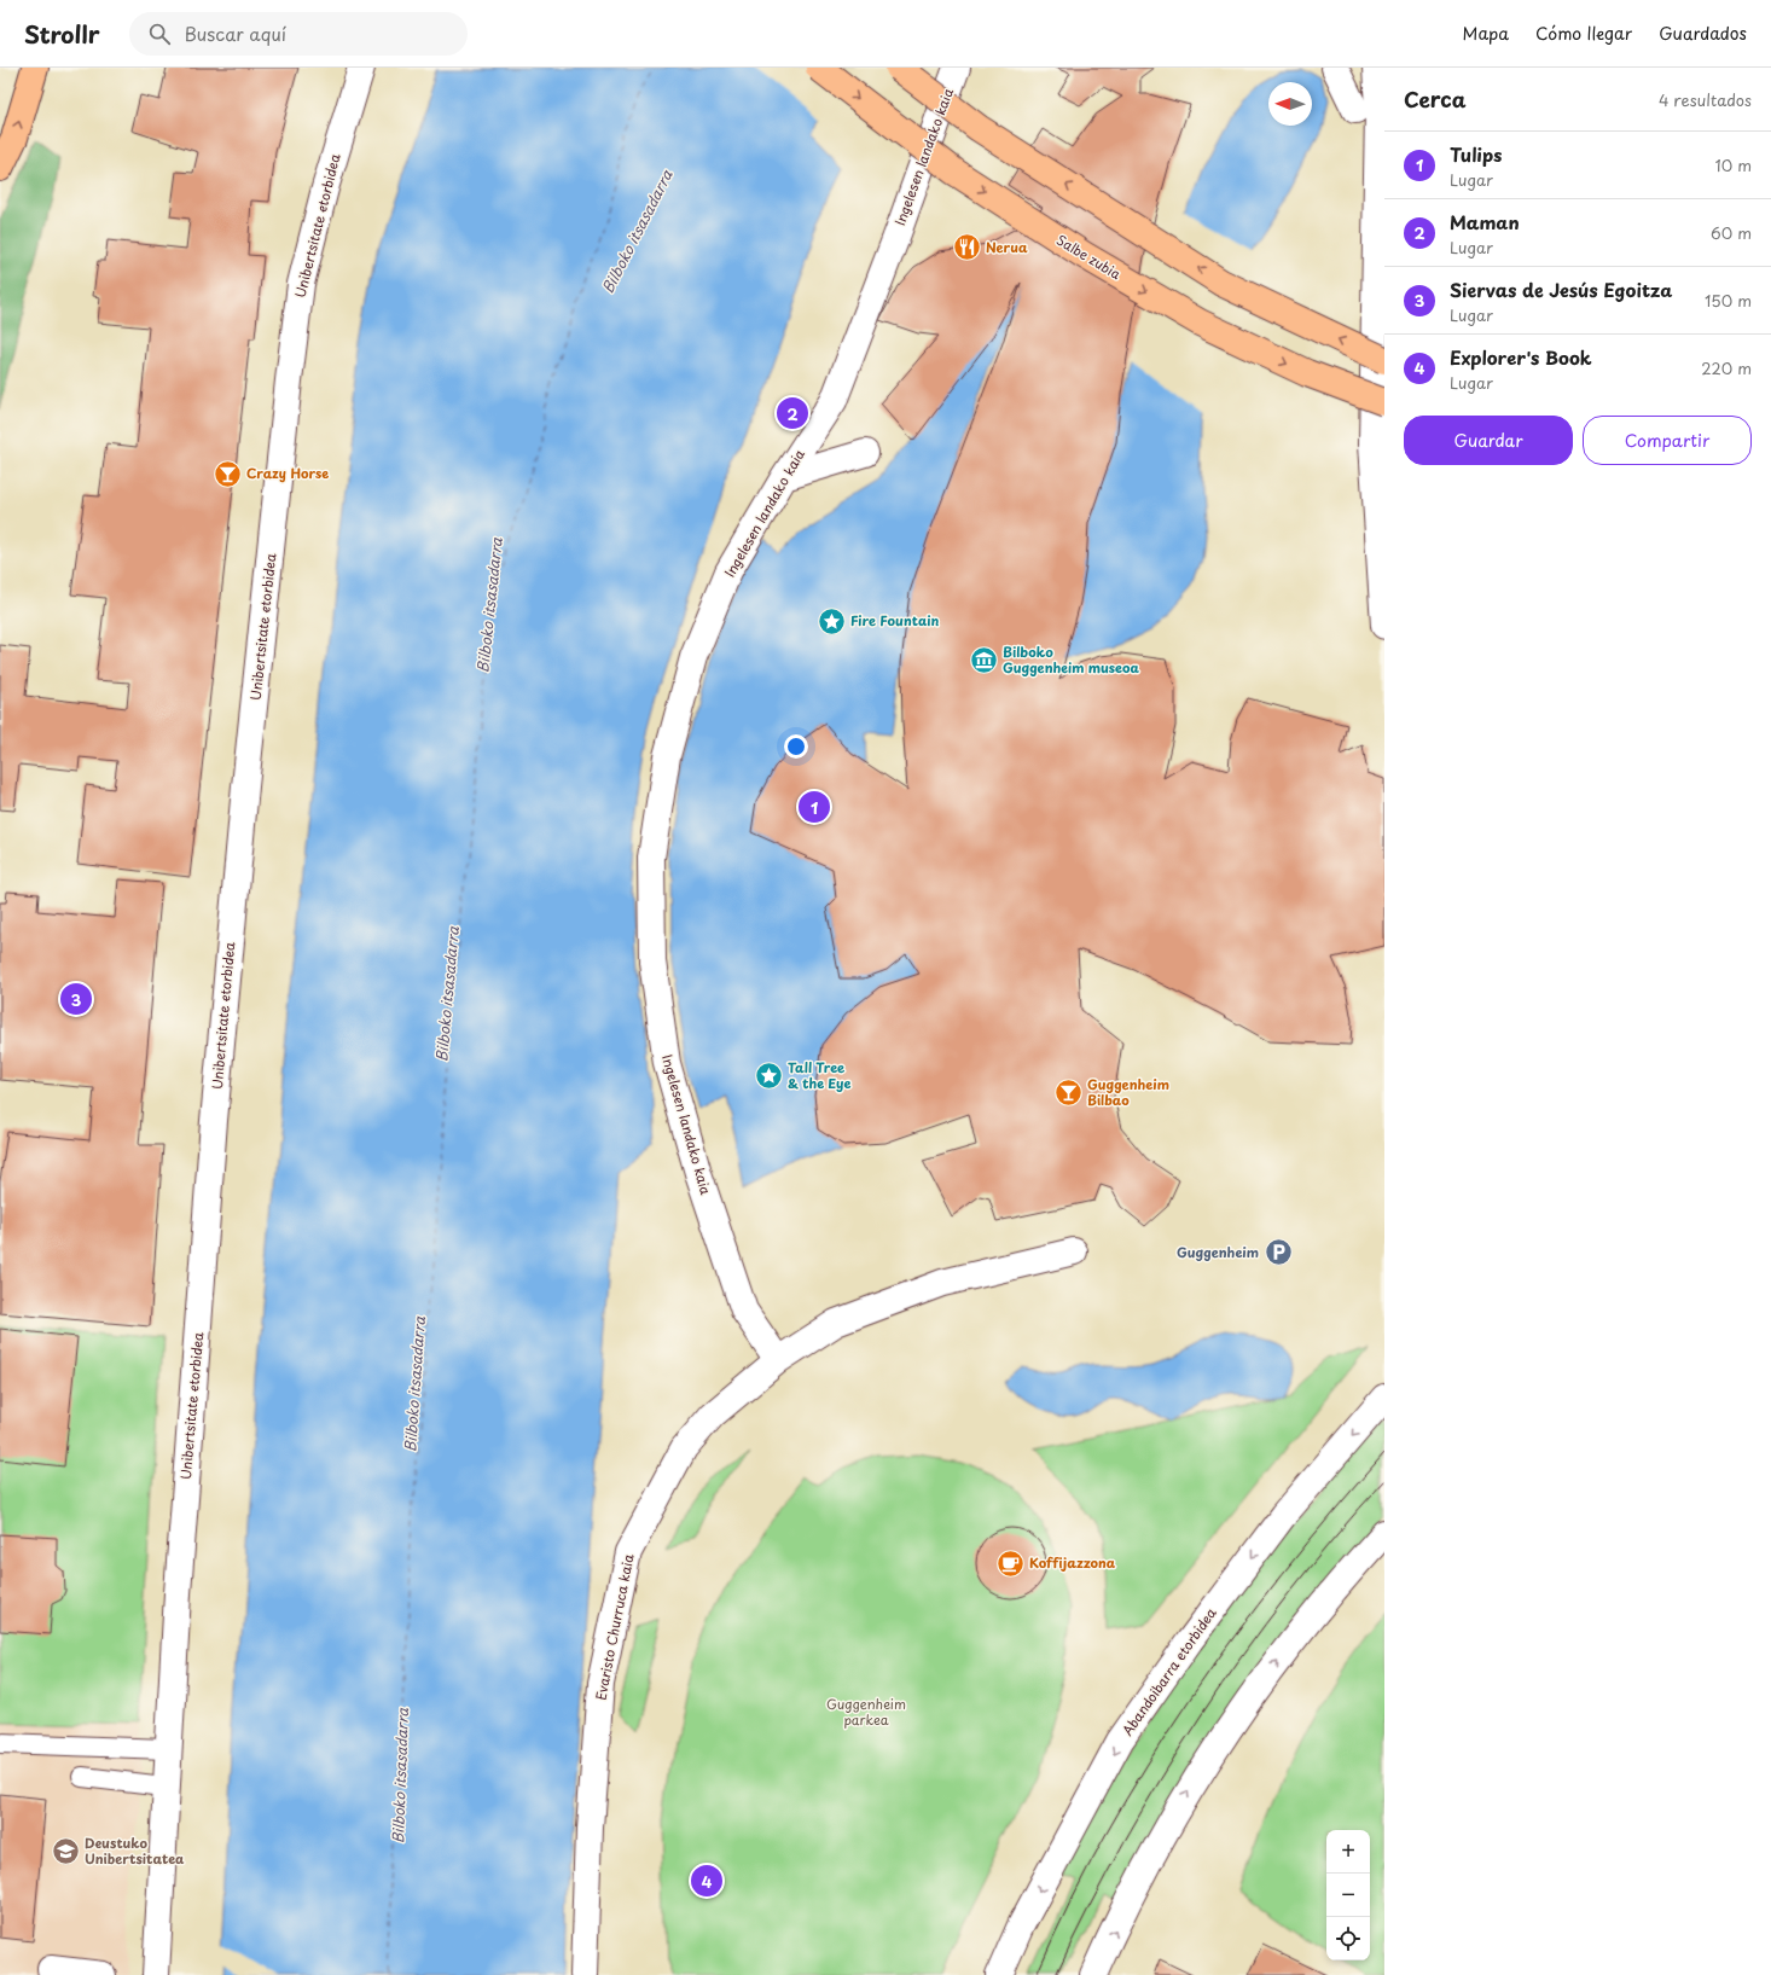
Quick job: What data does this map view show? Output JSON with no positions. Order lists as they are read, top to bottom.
{
  "streets": {
    "main road": ["Salbe zubia"],
    "street": [
      "Ingelesen landako kaia",
      "Unibertsitate etorbidea",
      "Evaristo Churruca kaia",
      "Abandoibarra etorbidea"
    ]
  },
  "crossings": [
    ["Ingelesen landako kaia", "Evaristo Churruca kaia"]
  ],
  "water": ["Bilboko itsasadarra"],
  "parks": ["Guggenheim parkea"],
  "places": {
    "restaurant": ["Nerua"],
    "bar": ["Crazy Horse", "Guggenheim Bilbao"],
    "place": ["Fire Fountain", "Tall Tree & the Eye"],
    "museum": ["Bilboko Guggenheim museoa"],
    "parking": ["Guggenheim"],
    "cafe": ["Koffijazzona"],
    "school or university": ["Deustuko Unibertsitatea"]
  },
  "north": "left",
  "page": {
    "header": "Strollr",
    "search": "Buscar aquí",
    "nav": ["Mapa", "Cómo llegar", "Guardados"],
    "heading": ["Cerca", "4 resultados"],
    "list": [
      {
        "mark": "1",
        "name": "Tulips",
        "note": "Lugar",
        "value": "10 m"
      },
      {
        "mark": "2",
        "name": "Maman",
        "note": "Lugar",
        "value": "60 m"
      },
      {
        "mark": "3",
        "name": "Siervas de Jesús Egoitza",
        "note": "Lugar",
        "value": "150 m"
      },
      {
        "mark": "4",
        "name": "Explorer's Book",
        "note": "Lugar",
        "value": "220 m"
      }
    ],
    "pins": [
      "2",
      "1",
      "3",
      "4"
    ],
    "buttons": ["Guardar", "Compartir"],
    "map_buttons": ["+", "−"]
  }
}
